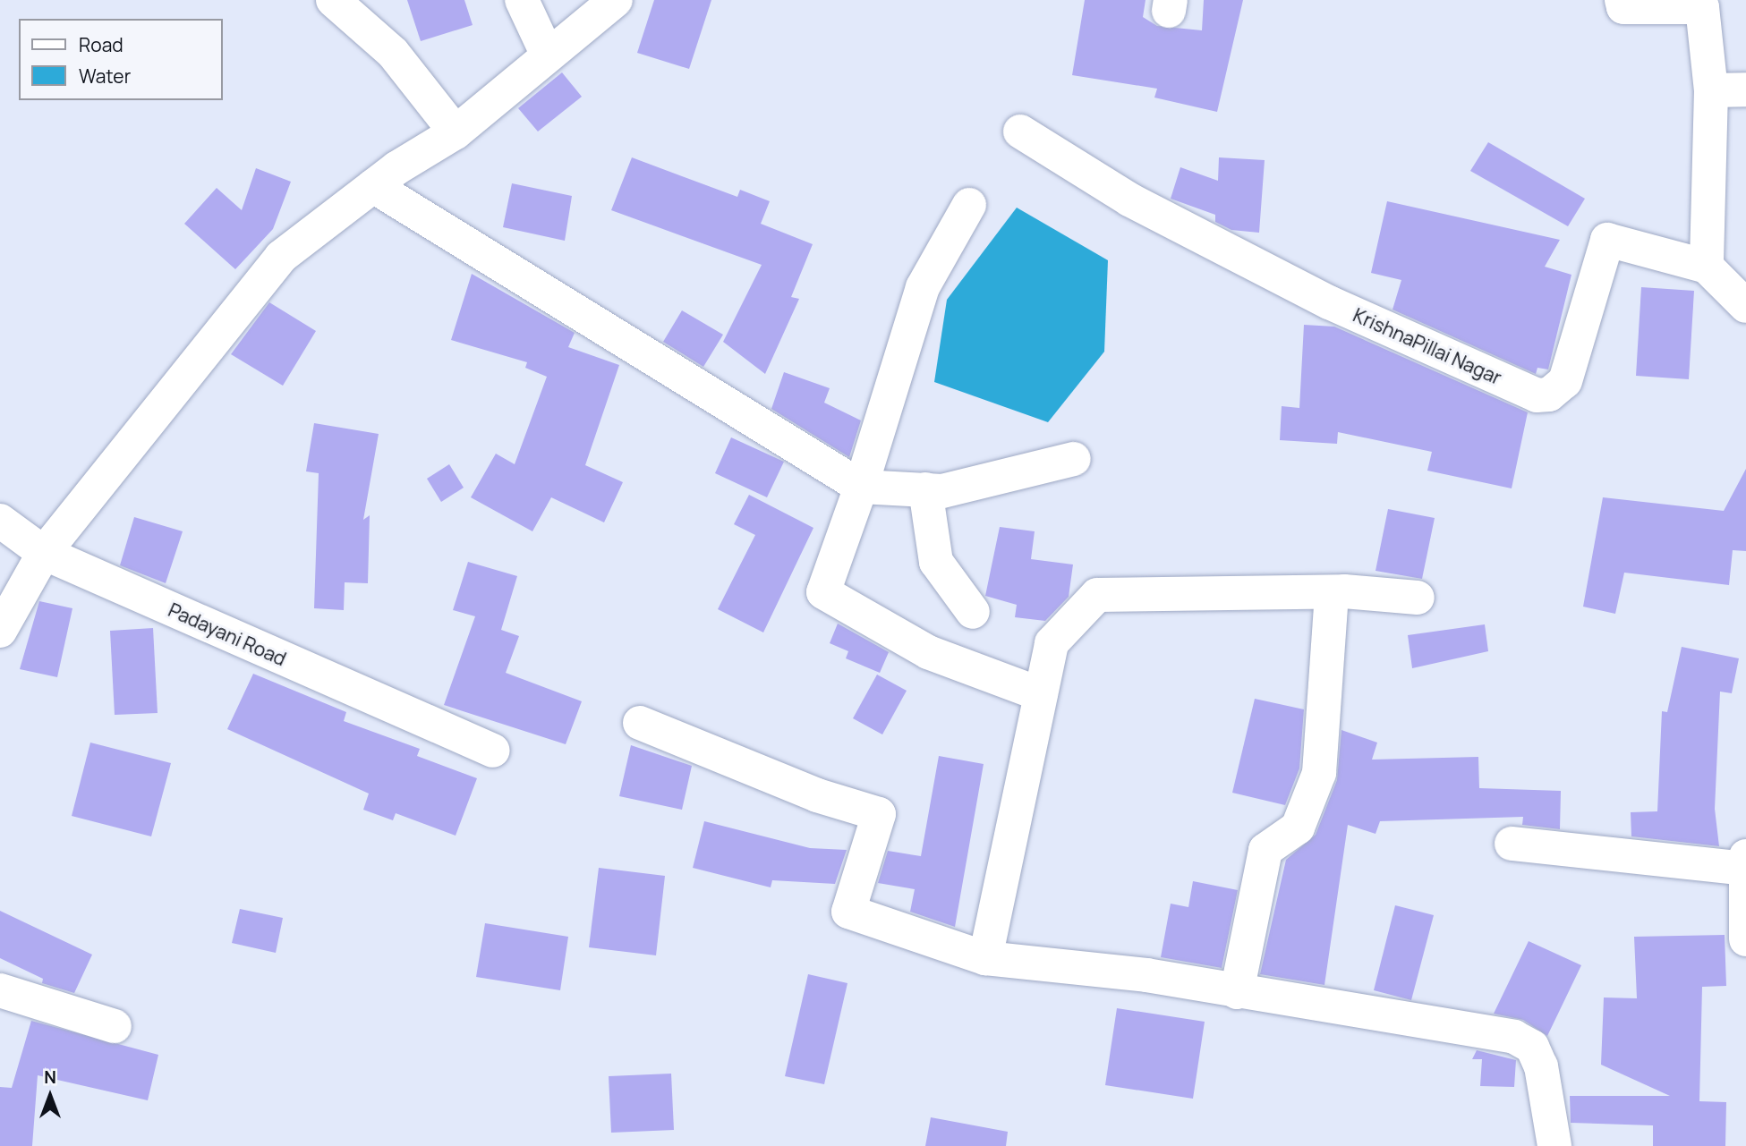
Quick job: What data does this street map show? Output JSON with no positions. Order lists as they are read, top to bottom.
{
  "streets": {
    "street": ["KrishnaPillai Nagar", "Padayani Road"]
  },
  "legend": ["Road", "Water"],
  "north": "top"
}
